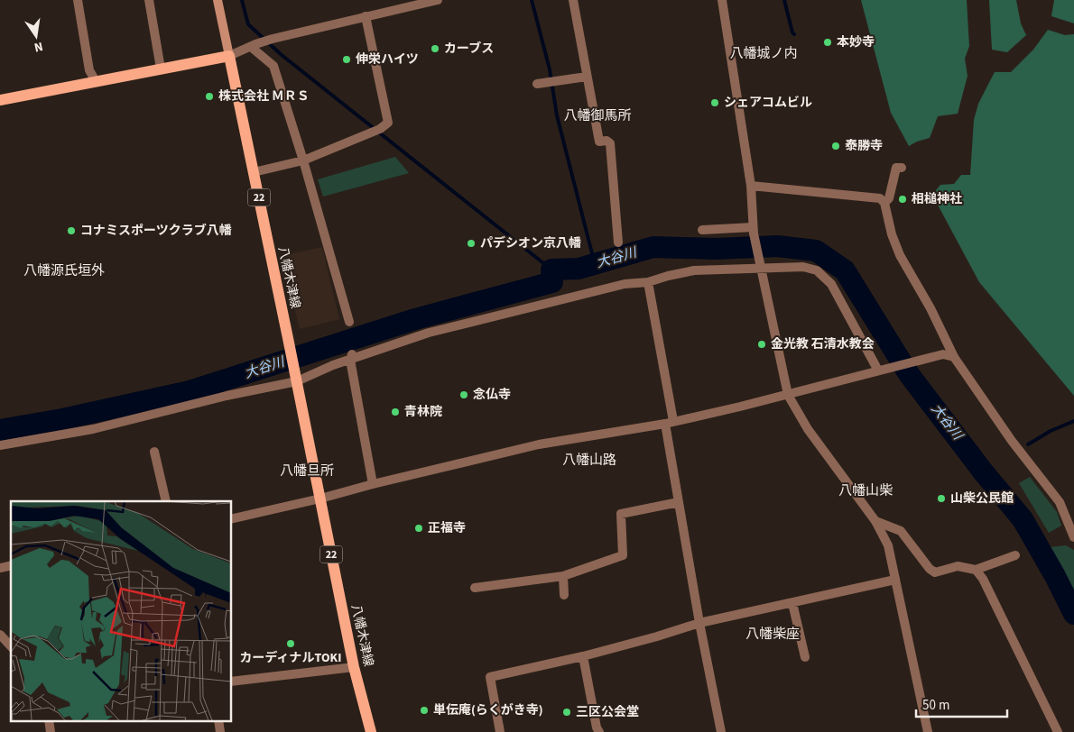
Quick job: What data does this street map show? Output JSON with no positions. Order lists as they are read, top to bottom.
{
  "streets": {
    "main road": ["22", "八幡木津線"]
  },
  "districts": [
    "八幡城ノ内",
    "八幡御馬所",
    "八幡源氏垣外",
    "八幡山路",
    "八幡旦所",
    "八幡山柴",
    "八幡柴座"
  ],
  "water": ["大谷川"],
  "places": [
    "本妙寺",
    "カーブス",
    "伸栄ハイツ",
    "株式会社 ＭＲＳ",
    "シェアコムビル",
    "泰勝寺",
    "相槌神社",
    "コナミスポーツクラブ八幡",
    "パデシオン京八幡",
    "金光教 石清水教会",
    "念仏寺",
    "青林院",
    "山柴公民館",
    "正福寺",
    "カーディナルTOKI",
    "単伝庵(らくがき寺)",
    "三区公会堂"
  ],
  "scale_bar": "50 m",
  "north": "bottom"
}
